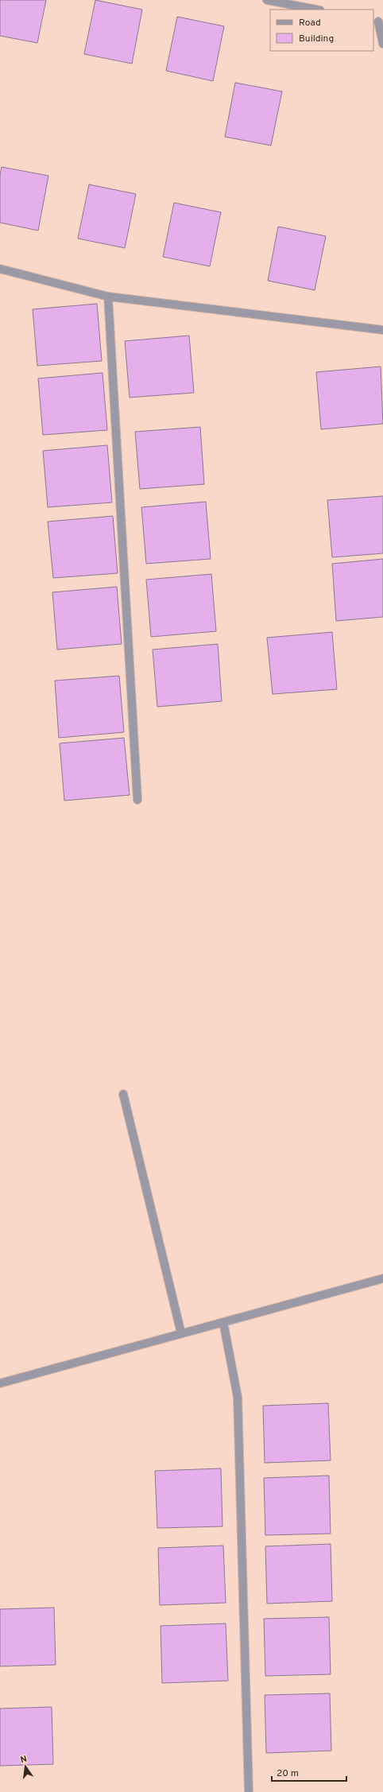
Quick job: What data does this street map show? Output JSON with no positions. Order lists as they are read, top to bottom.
{
  "legend": ["Road", "Building"],
  "scale_bar": "20 m",
  "north": "top"
}
